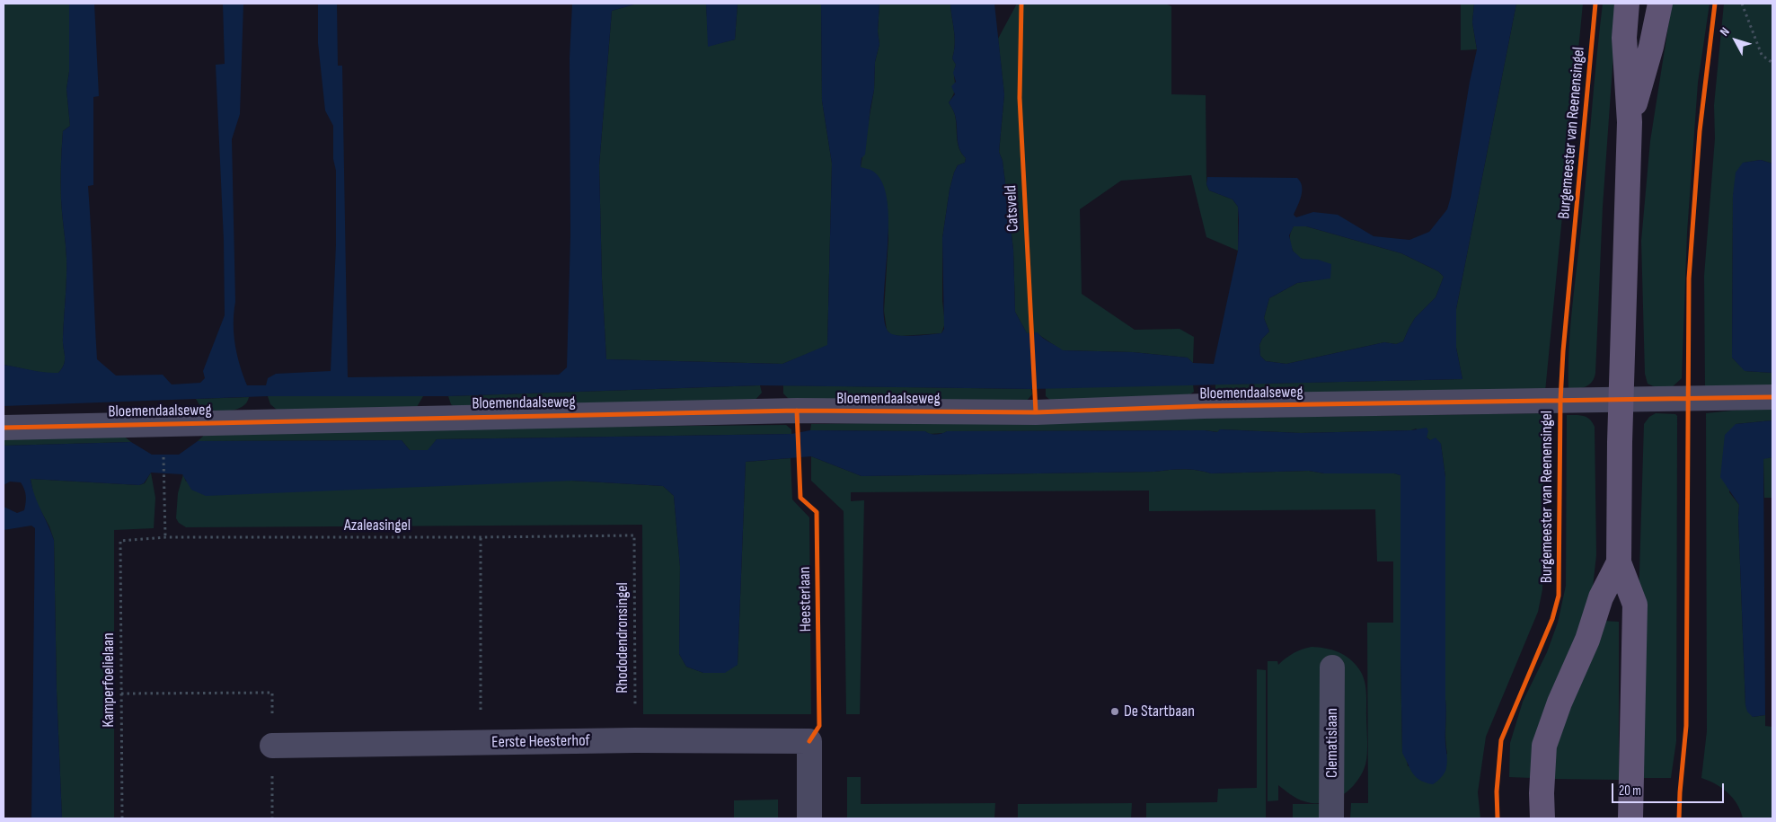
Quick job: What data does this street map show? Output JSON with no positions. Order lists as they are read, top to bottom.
{
  "streets": {
    "street": ["Bloemendaalseweg", "Eerste Heesterhof", "Clematislaan"],
    "path": ["Azaleasingel", "Rhododendronsingel", "Kamperfoelielaan"],
    "cycle path": ["Burgemeester van Reenensingel", "Catsveld", "Heesterlaan"]
  },
  "crossings": [
    ["Azaleasingel", "Rhododendronsingel"],
    ["Azaleasingel", "Kamperfoelielaan"],
    ["Rhododendronsingel", "Eerste Heesterhof"]
  ],
  "places": ["De Startbaan"],
  "scale_bar": "20 m",
  "north": "top left"
}
